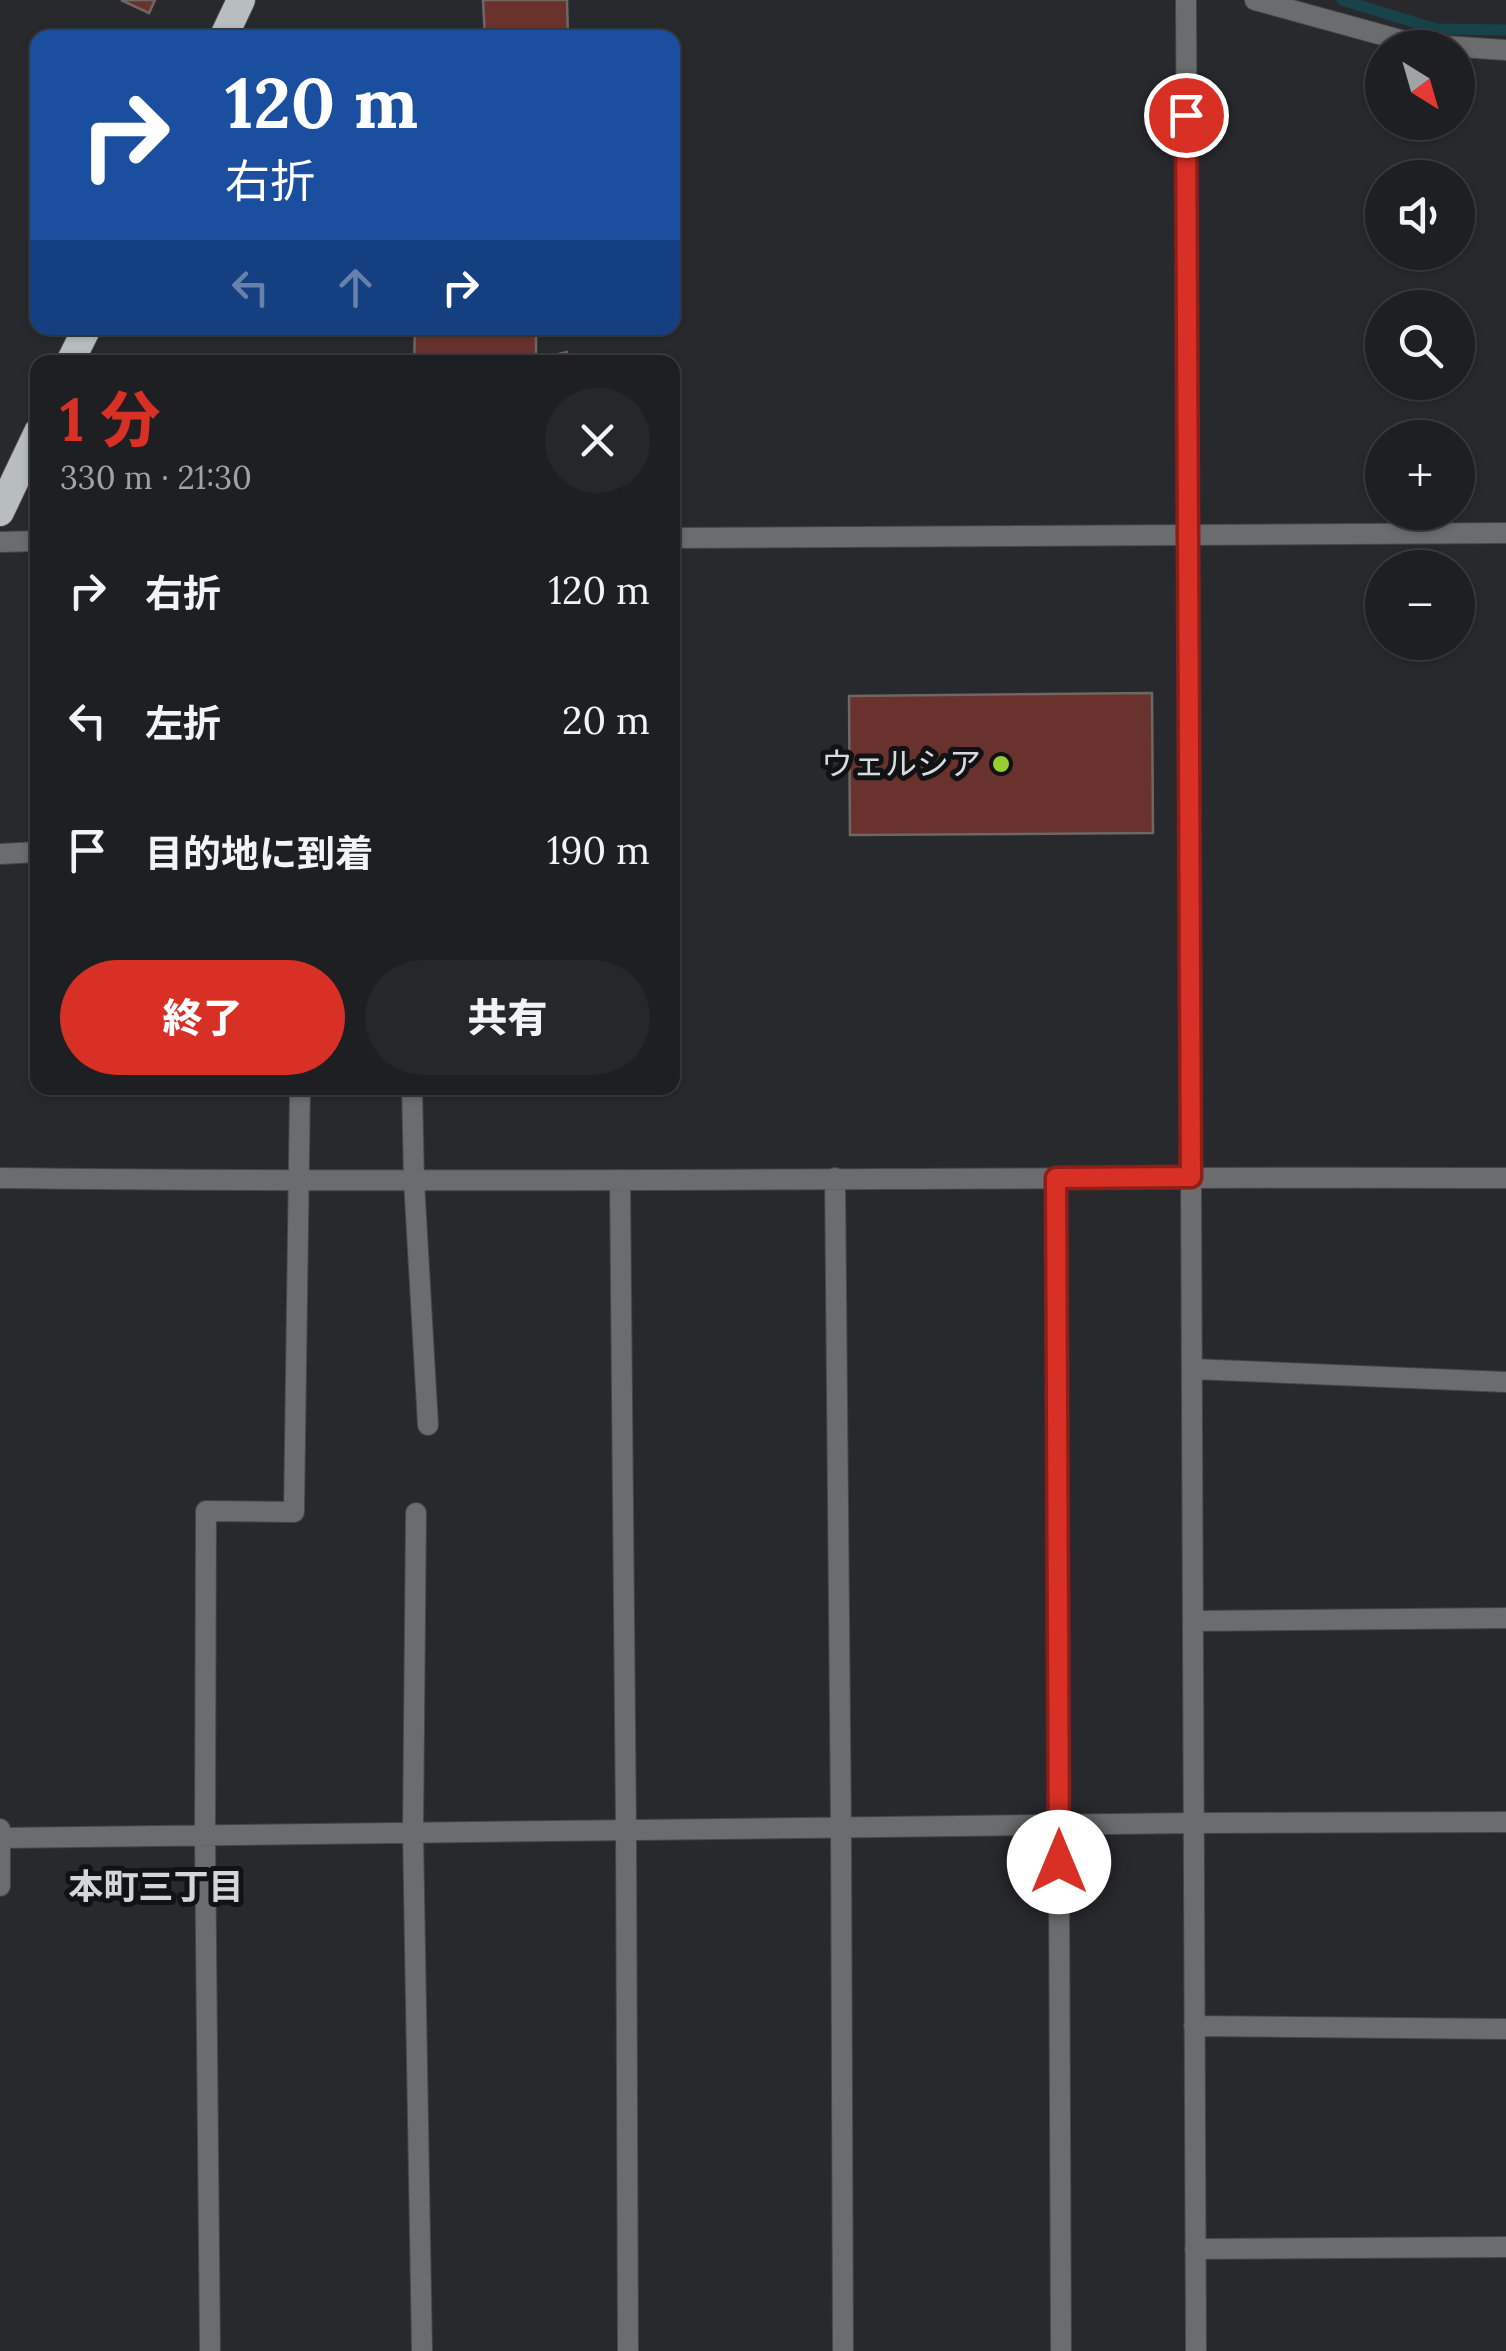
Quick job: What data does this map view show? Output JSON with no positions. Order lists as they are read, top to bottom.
{
  "districts": ["本町三丁目"],
  "places": ["ウェルシア"],
  "north": "bottom right",
  "page": {
    "map_buttons": ["+", "−"],
    "turn": ["120 m", "右折"],
    "heading": ["1 分", "330 m · 21:30"],
    "list": [
      {
        "name": "右折",
        "value": "120 m"
      },
      {
        "name": "左折",
        "value": "20 m"
      },
      {
        "name": "目的地に到着",
        "value": "190 m"
      }
    ],
    "buttons": ["終了", "共有"]
  }
}
